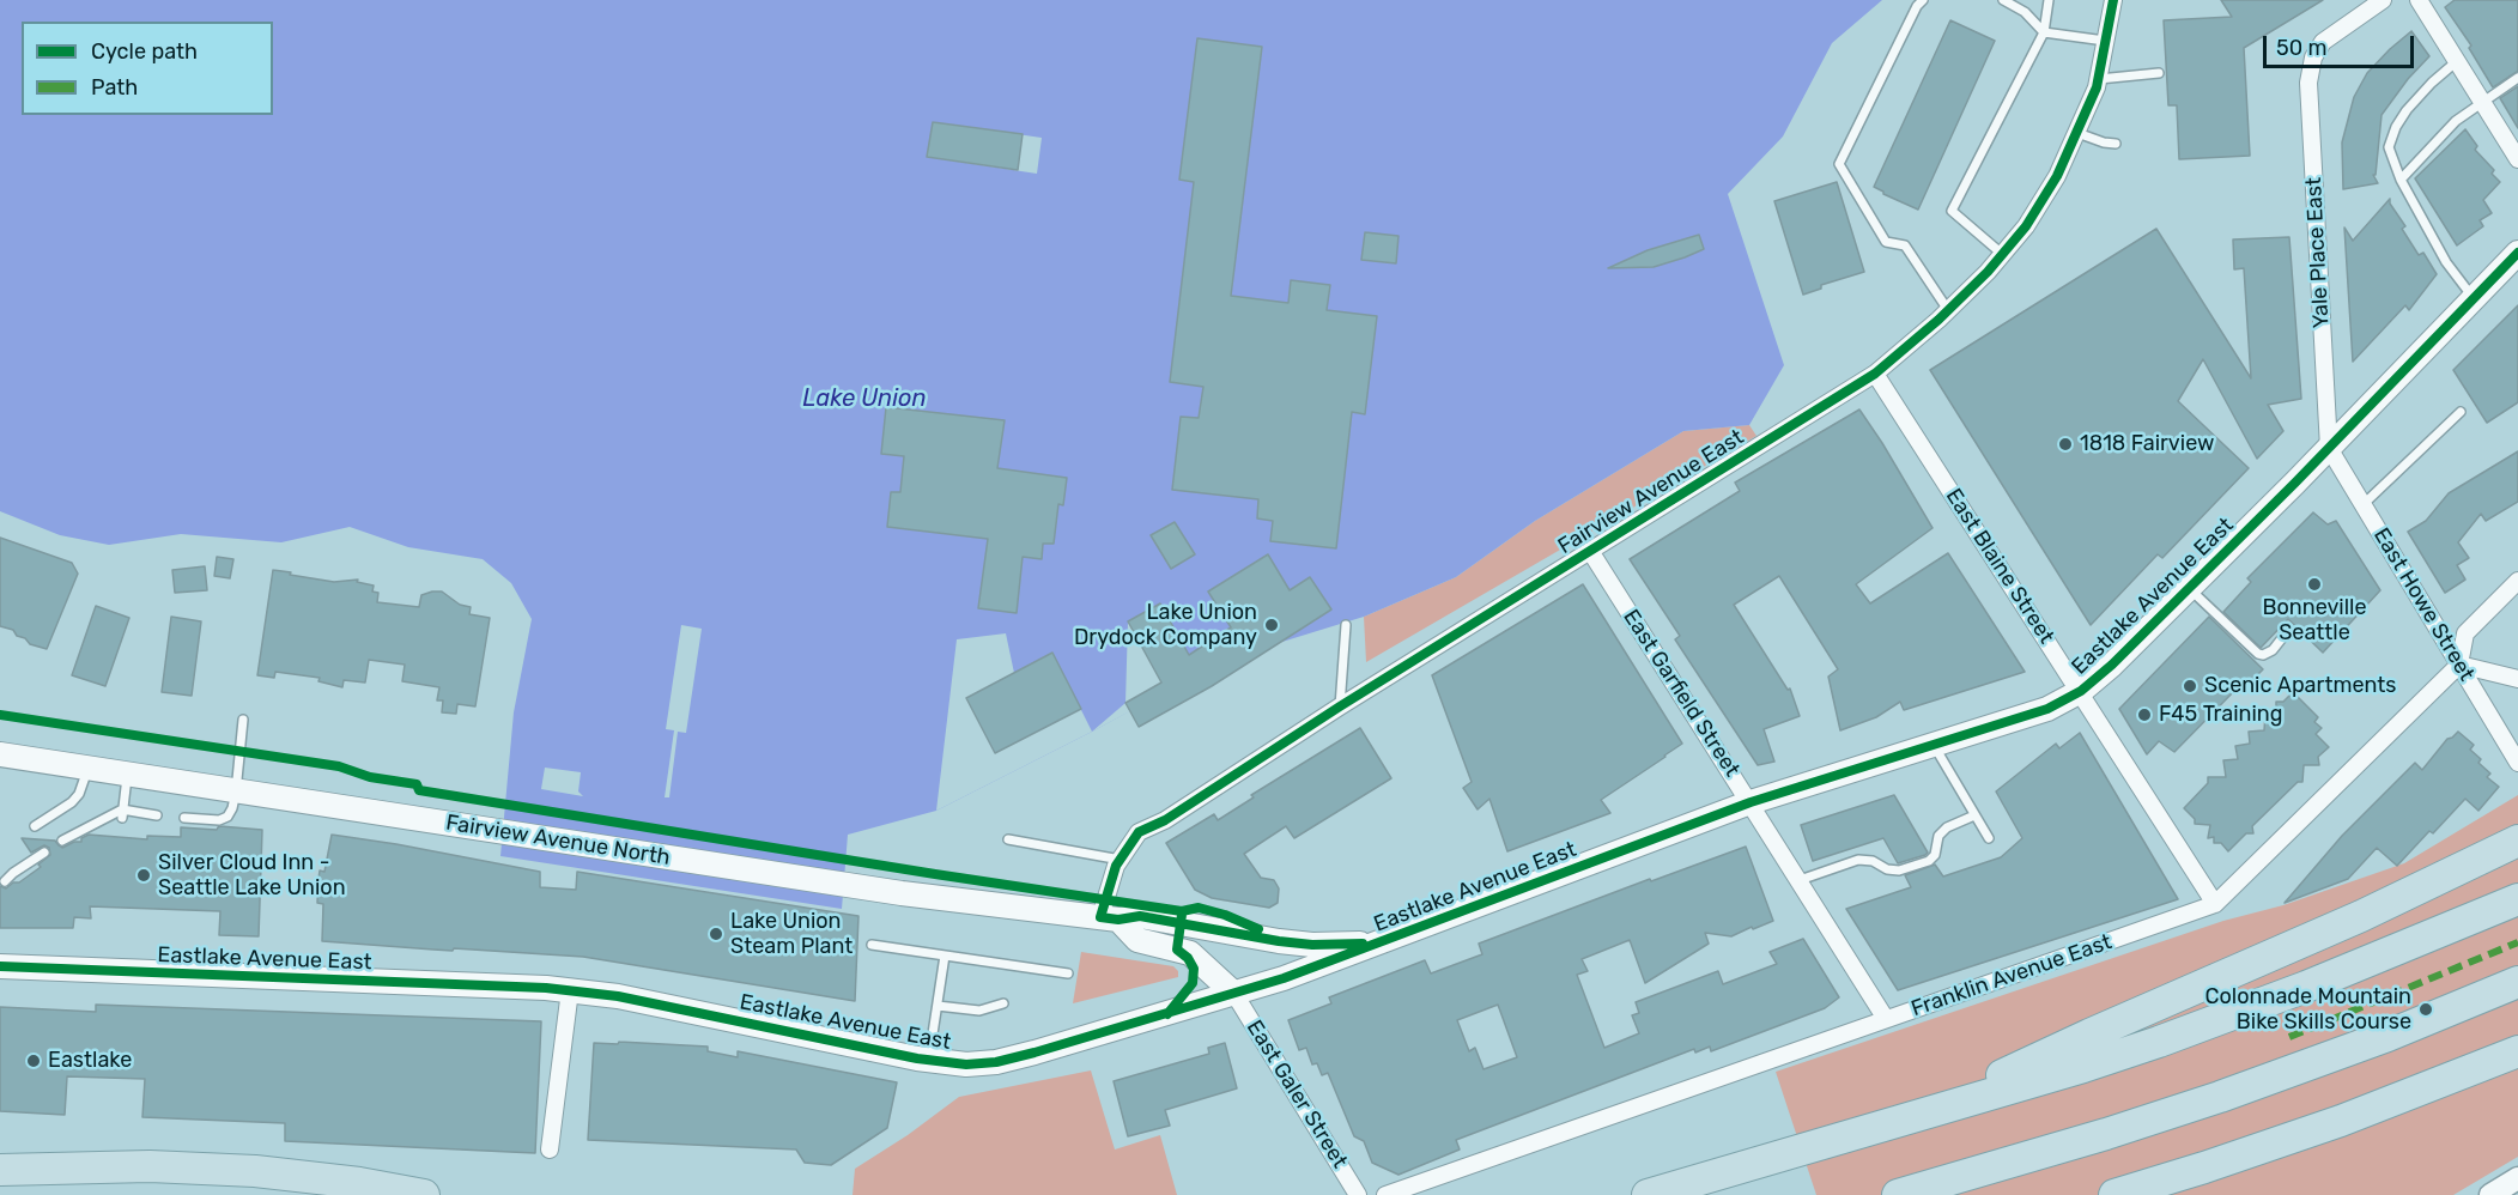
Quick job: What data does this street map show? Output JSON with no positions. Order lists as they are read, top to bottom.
{
  "streets": {
    "main road": ["Eastlake Avenue East", "Fairview Avenue North"],
    "street": [
      "Yale Place East",
      "Fairview Avenue East",
      "East Blaine Street",
      "East Howe Street",
      "East Garfield Street",
      "Franklin Avenue East",
      "East Galer Street"
    ]
  },
  "crossings": [
    ["Yale Place East", "Eastlake Avenue East"],
    ["Yale Place East", "East Howe Street"],
    ["Fairview Avenue East", "East Blaine Street"],
    ["Fairview Avenue East", "East Garfield Street"],
    ["Fairview Avenue East", "Fairview Avenue North"],
    ["East Blaine Street", "Eastlake Avenue East"],
    ["East Blaine Street", "Franklin Avenue East"],
    ["Eastlake Avenue East", "East Howe Street"],
    ["Eastlake Avenue East", "East Garfield Street"],
    ["Eastlake Avenue East", "Fairview Avenue North"],
    ["Eastlake Avenue East", "East Galer Street"],
    ["East Howe Street", "Franklin Avenue East"],
    ["East Garfield Street", "Franklin Avenue East"]
  ],
  "water": ["Lake Union"],
  "places": [
    "1818 Fairview",
    "Bonneville Seattle",
    "Lake Union Drydock Company",
    "Scenic Apartments",
    "F45 Training",
    "Silver Cloud Inn - Seattle Lake Union",
    "Lake Union Steam Plant",
    "Colonnade Mountain Bike Skills Course",
    "Eastlake"
  ],
  "legend": ["Cycle path", "Path"],
  "scale_bar": "50 m"
}
